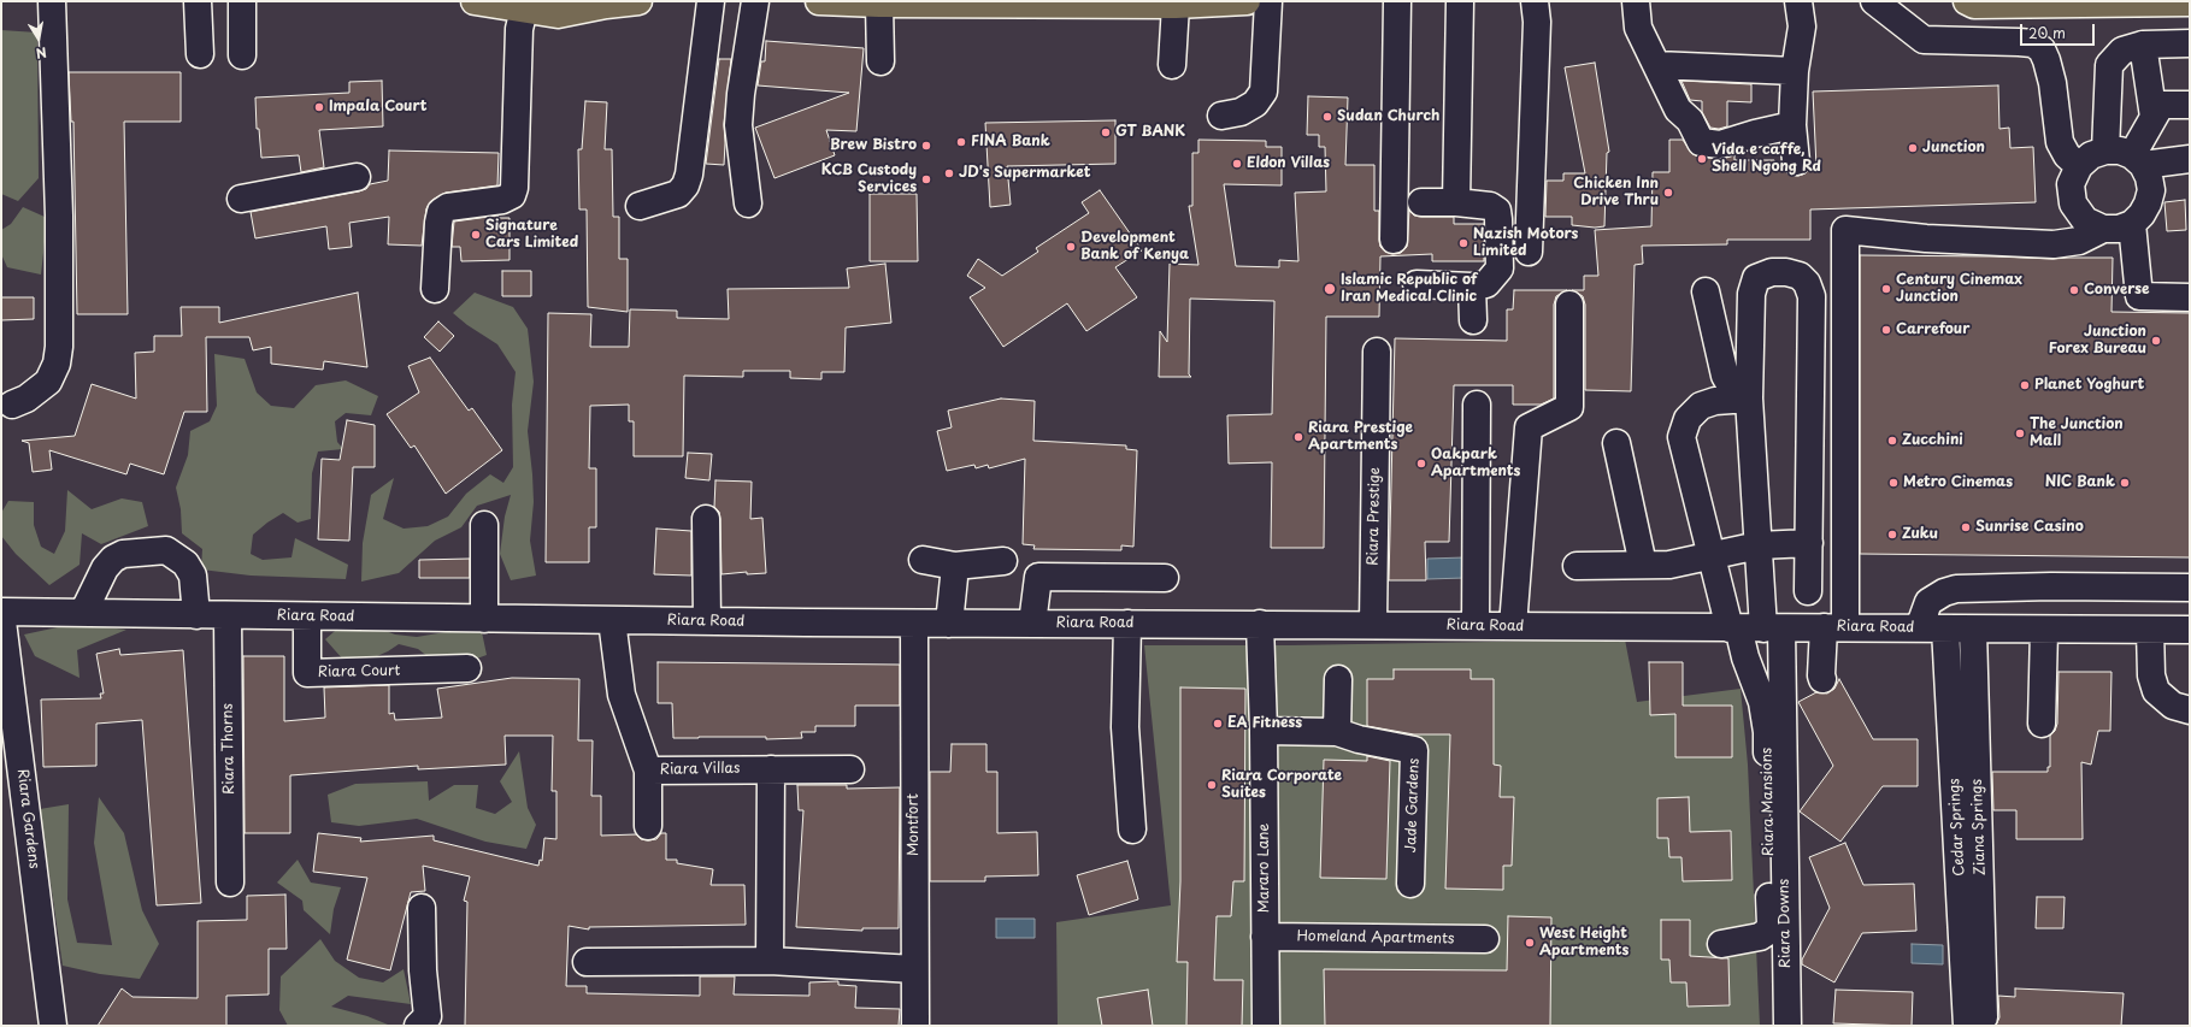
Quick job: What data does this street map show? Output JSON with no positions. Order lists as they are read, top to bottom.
{
  "streets": {
    "street": [
      "Riara Prestige",
      "Riara Road",
      "Riara Court",
      "Riara Thorns",
      "Riara Villas",
      "Riara Mansions",
      "Jade Gardens",
      "Riara Gardens",
      "Montfort",
      "Cedar Springs",
      "Ziana Springs",
      "Mararo Lane",
      "Riara Downs",
      "Homeland Apartments"
    ]
  },
  "crossings": [
    ["Riara Prestige", "Riara Road"],
    ["Riara Road", "Riara Court"],
    ["Riara Road", "Riara Thorns"],
    ["Riara Road", "Riara Villas"],
    ["Riara Road", "Riara Mansions"],
    ["Riara Road", "Riara Gardens"],
    ["Riara Road", "Montfort"],
    ["Riara Road", "Cedar Springs"],
    ["Riara Road", "Ziana Springs"],
    ["Riara Road", "Mararo Lane"],
    ["Riara Road", "Riara Downs"],
    ["Riara Mansions", "Riara Downs"],
    ["Jade Gardens", "Mararo Lane"],
    ["Mararo Lane", "Homeland Apartments"]
  ],
  "places": [
    "Impala Court",
    "Sudan Church",
    "GT BANK",
    "FINA Bank",
    "Brew Bistro",
    "Junction",
    "Vida e caffe, Shell Ngong Rd",
    "Eldon Villas",
    "JD's Supermarket",
    "KCB Custody Services",
    "Chicken Inn Drive Thru",
    "Signature Cars Limited",
    "Nazish Motors Limited",
    "Development Bank of Kenya",
    "Islamic Republic of Iran Medical Clinic",
    "Century Cinemax Junction",
    "Converse",
    "Carrefour",
    "Junction Forex Bureau",
    "Planet Yoghurt",
    "The Junction Mall",
    "Riara Prestige Apartments",
    "Zucchini",
    "Oakpark Apartments",
    "Metro Cinemas",
    "NIC Bank",
    "Sunrise Casino",
    "Zuku",
    "EA Fitness",
    "Riara Corporate Suites",
    "West Height Apartments"
  ],
  "scale_bar": "20 m",
  "north": "bottom"
}
